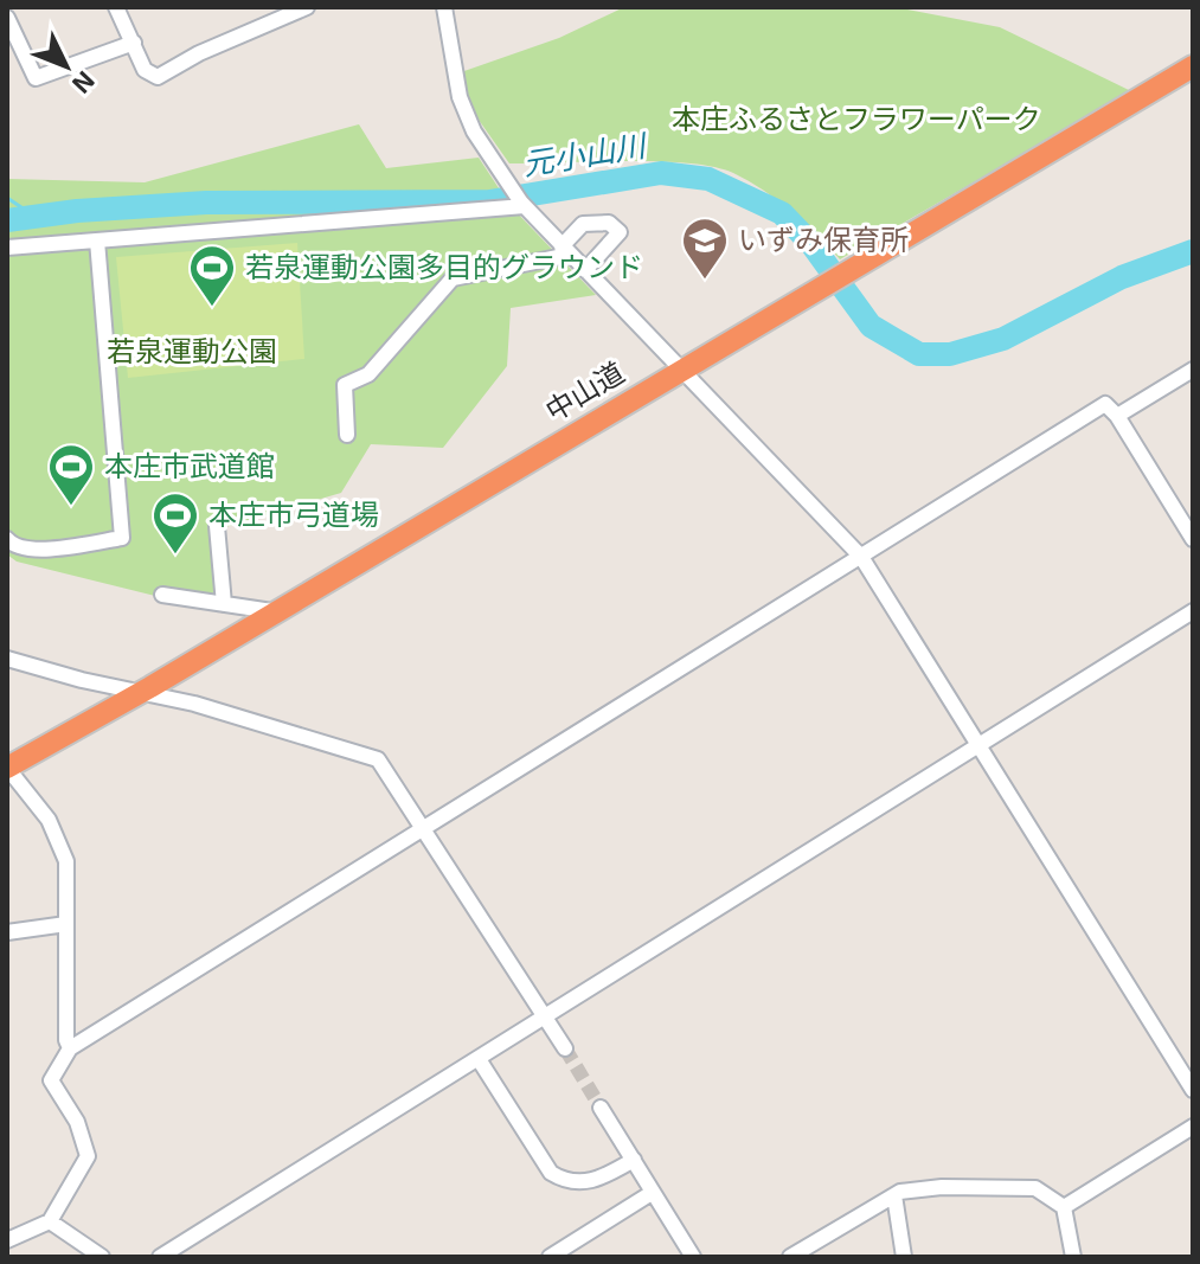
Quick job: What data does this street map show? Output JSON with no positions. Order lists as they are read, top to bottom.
{
  "streets": {
    "highway": ["中山道"]
  },
  "water": ["元小山川"],
  "parks": ["本庄ふるさとフラワーパーク", "若泉運動公園"],
  "places": {
    "school or university": ["いずみ保育所"],
    "sports": ["若泉運動公園多目的グラウンド", "本庄市武道館", "本庄市弓道場"]
  },
  "north": "bottom right"
}
